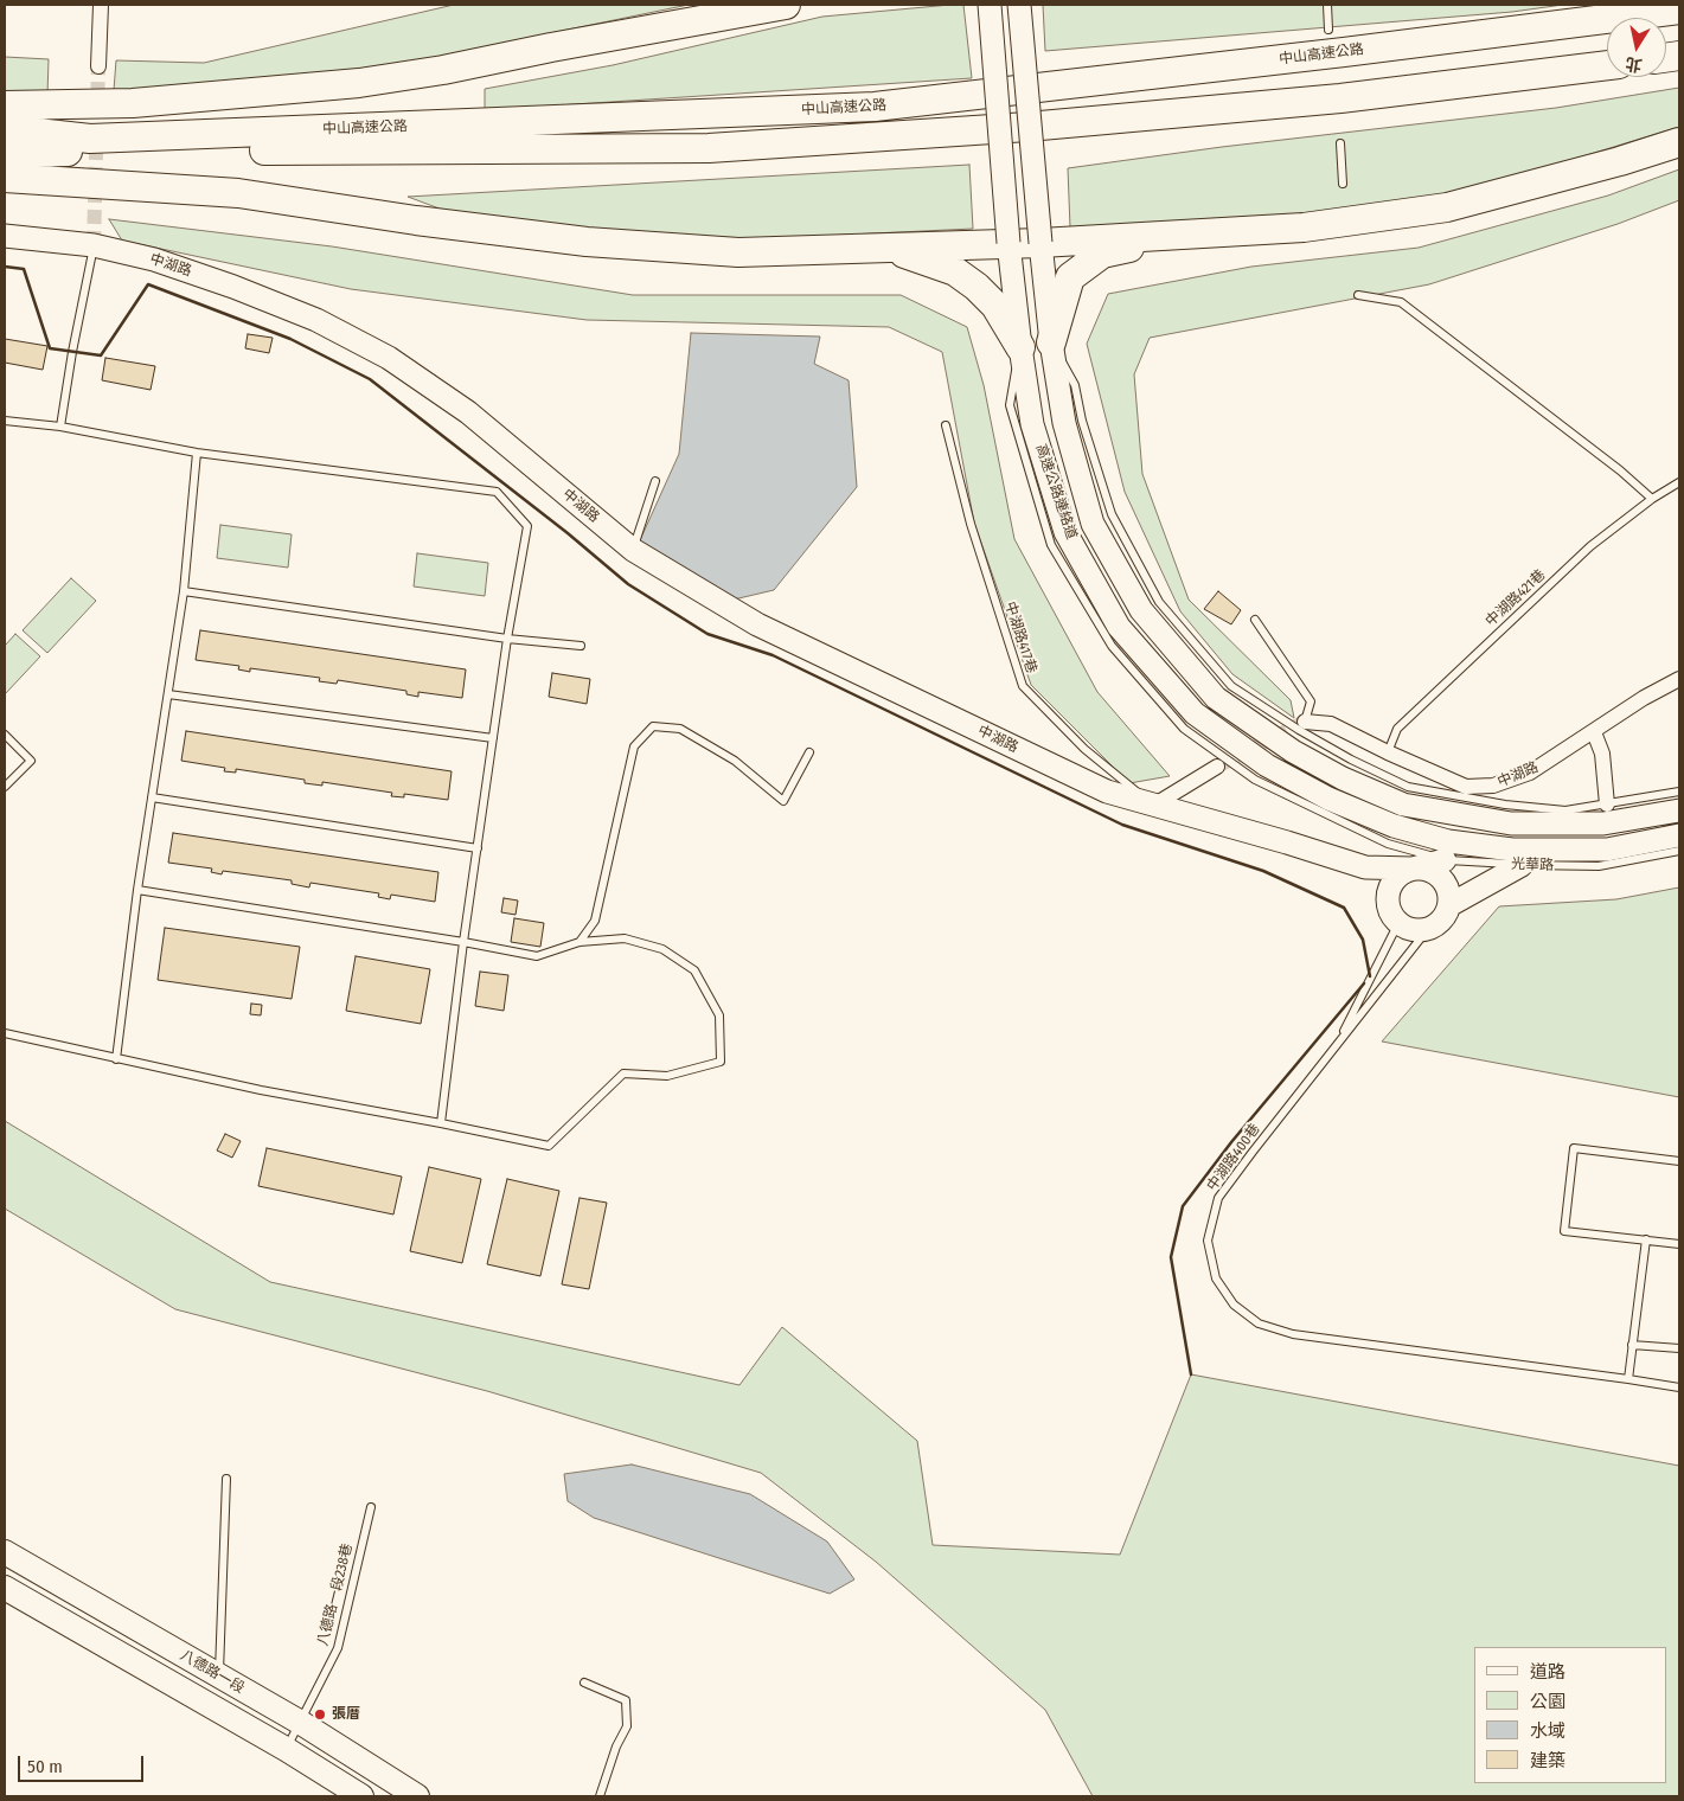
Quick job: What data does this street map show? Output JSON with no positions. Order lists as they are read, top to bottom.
{
  "streets": {
    "highway": ["中山高速公路"],
    "main road": ["八德路一段"],
    "street": ["中湖路", "高速公路連絡道", "光華路"],
    "lane": [
      "中湖路421巷",
      "中湖路417巷",
      "中湖路400巷",
      "八德路一段238巷"
    ]
  },
  "crossings": [
    ["中湖路", "中湖路421巷"],
    ["中湖路", "中湖路417巷"],
    ["中湖路", "中湖路400巷"],
    ["高速公路連絡道", "光華路"],
    ["八德路一段238巷", "八德路一段"]
  ],
  "places": ["張厝"],
  "legend": [
    "道路",
    "公園",
    "水域",
    "建築"
  ],
  "scale_bar": "50 m",
  "north": "bottom"
}
